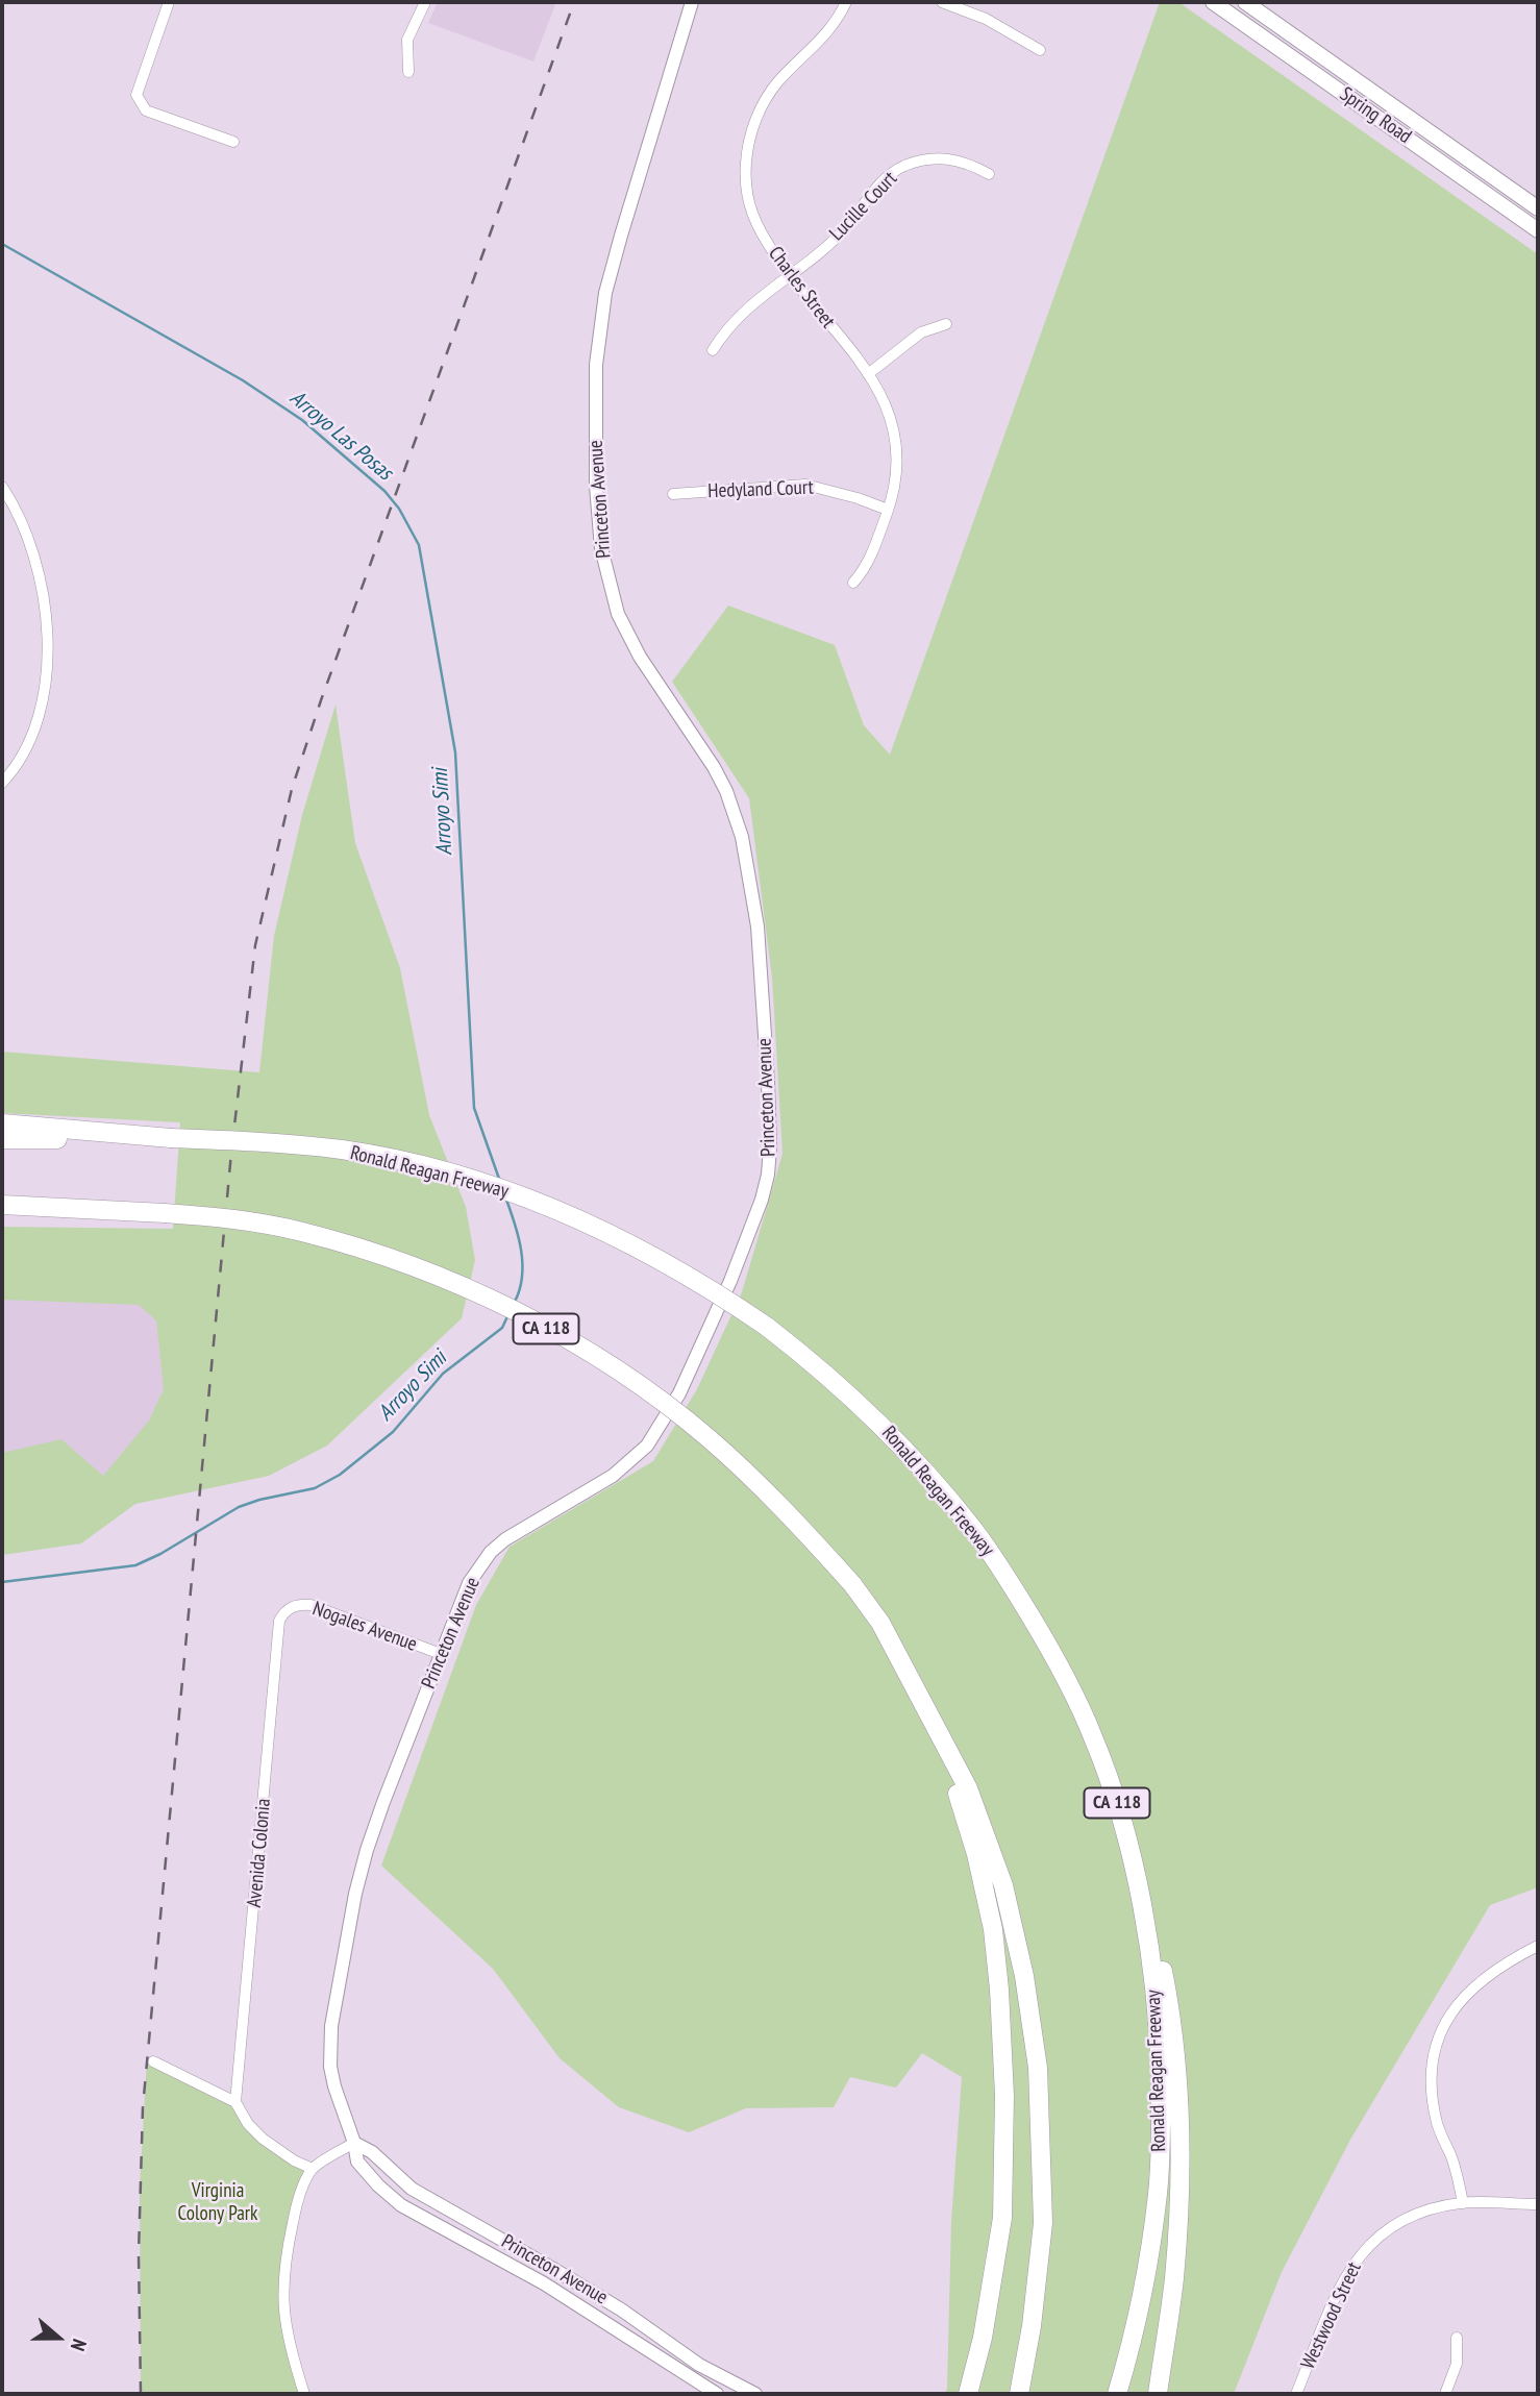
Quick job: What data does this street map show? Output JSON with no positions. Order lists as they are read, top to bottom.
{
  "streets": {
    "highway": ["Ronald Reagan Freeway", "CA 118"],
    "main road": ["Spring Road"],
    "street": [
      "Lucille Court",
      "Charles Street",
      "Hedyland Court",
      "Princeton Avenue",
      "Nogales Avenue",
      "Avenida Colonia",
      "Westwood Street"
    ]
  },
  "crossings": [
    ["Lucille Court", "Charles Street"],
    ["Charles Street", "Hedyland Court"],
    ["Princeton Avenue", "Nogales Avenue"],
    ["Ronald Reagan Freeway", "CA 118"],
    ["Nogales Avenue", "Avenida Colonia"]
  ],
  "water": ["Arroyo Las Posas", "Arroyo Simi"],
  "parks": ["Virginia Colony Park"],
  "north": "right"
}
